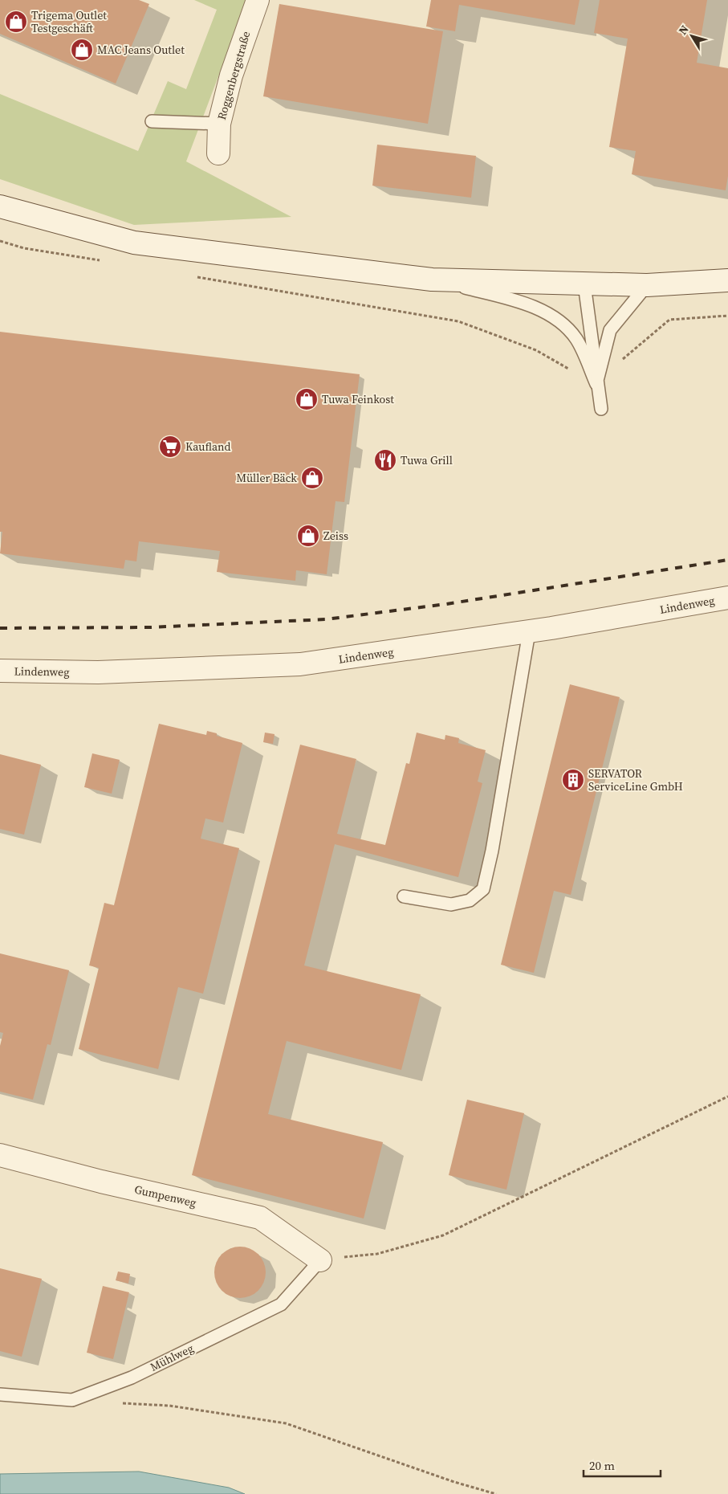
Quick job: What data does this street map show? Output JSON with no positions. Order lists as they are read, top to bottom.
{
  "streets": {
    "street": ["Roggenbergstraße", "Lindenweg", "Gumpenweg"],
    "lane": ["Mühlweg"]
  },
  "crossings": [
    ["Gumpenweg", "Mühlweg"]
  ],
  "places": {
    "shop": [
      "Trigema Outlet Testgeschäft",
      "MAC Jeans Outlet",
      "Tuwa Feinkost",
      "Müller Bäck",
      "Zeiss"
    ],
    "supermarket": ["Kaufland"],
    "restaurant": ["Tuwa Grill"],
    "building": ["SERVATOR ServiceLine GmbH"]
  },
  "scale_bar": "20 m",
  "north": "top left"
}
